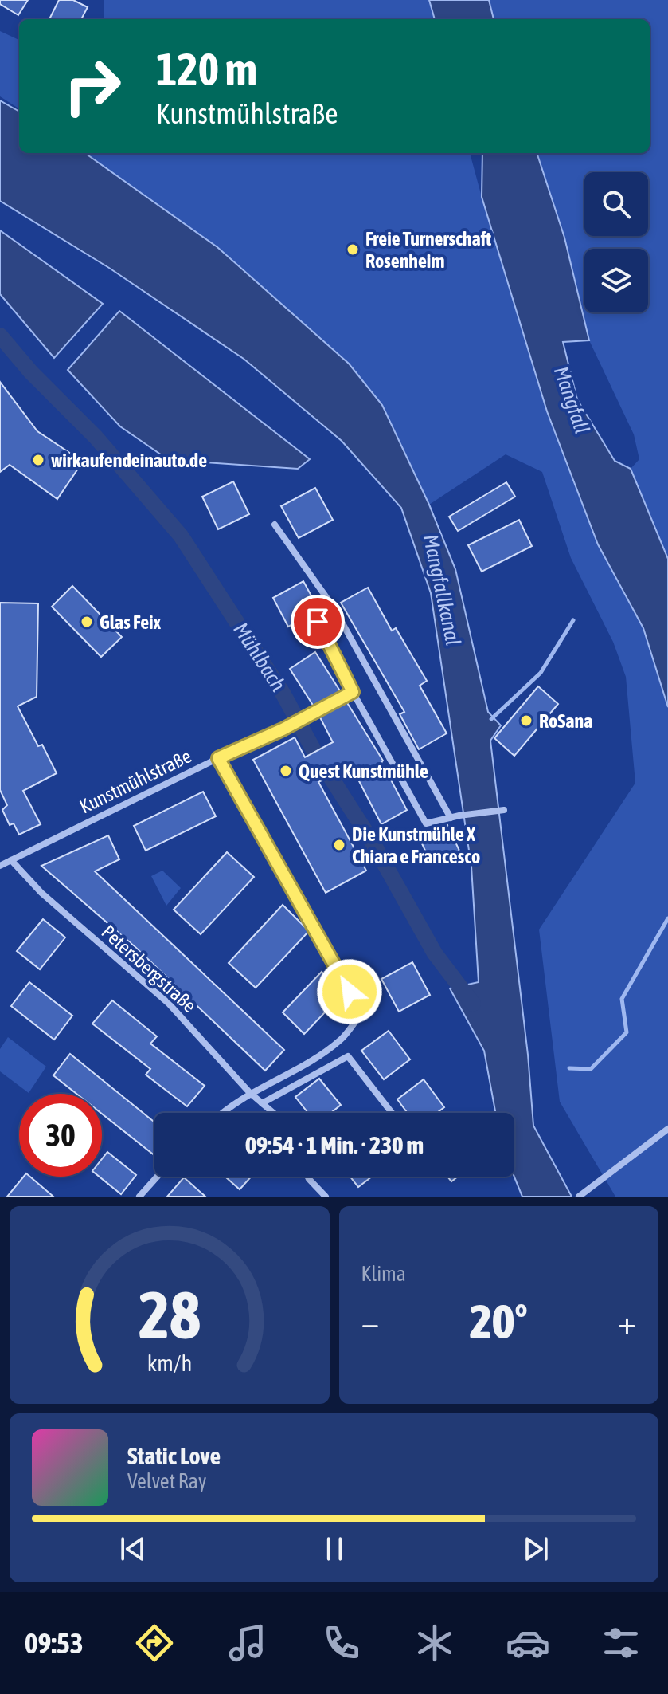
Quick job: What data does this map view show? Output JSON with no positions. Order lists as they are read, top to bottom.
{
  "streets": {
    "street": ["Kunstmühlstraße", "Petersbergstraße"]
  },
  "crossings": [
    ["Kunstmühlstraße", "Petersbergstraße"]
  ],
  "water": ["Mangfall", "Mangfallkanal", "Mühlbach"],
  "places": [
    "Freie Turnerschaft Rosenheim",
    "wirkaufendeinauto.de",
    "Glas Feix",
    "RoSana",
    "Quest Kunstmühle",
    "Die Kunstmühle X Chiara e Francesco"
  ],
  "page": {
    "turn": ["120 m", "Kunstmühlstraße"],
    "limit": "30",
    "trip": "09:54 · 1 Min. · 230 m",
    "tile": "Klima",
    "heat": ["−", "20°", "+"],
    "song": ["Static Love", "Velvet Ray"],
    "tabs": "09:53",
    "gauge": ["28", "km/h"]
  }
}
